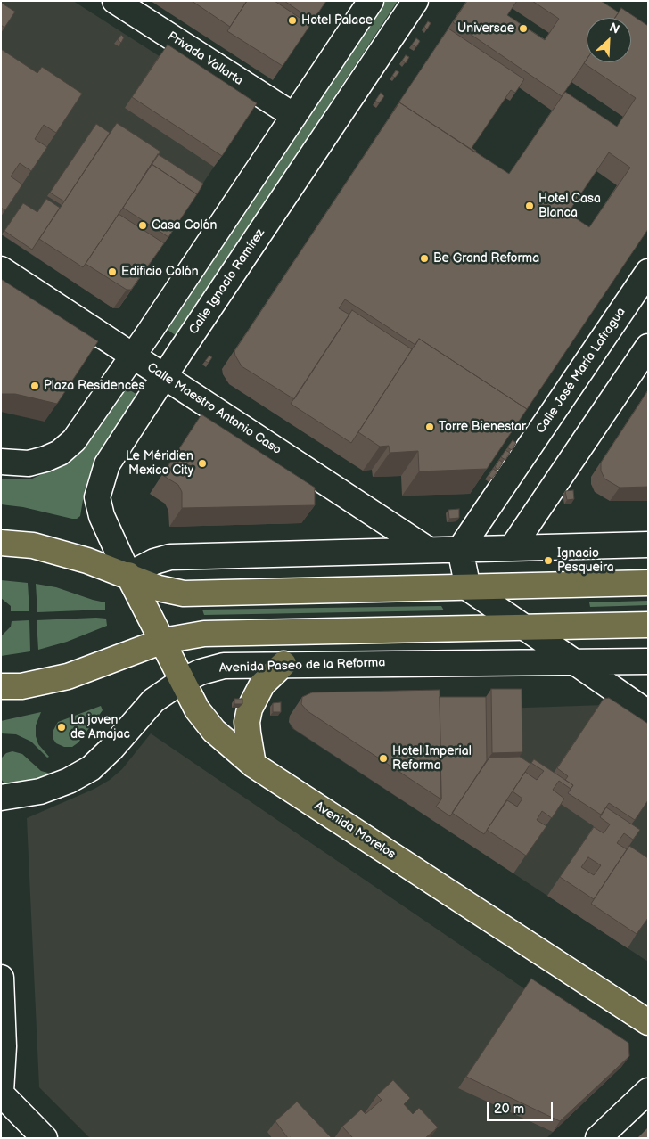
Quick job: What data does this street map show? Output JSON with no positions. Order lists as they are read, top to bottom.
{
  "streets": {
    "main road": ["Avenida Morelos"],
    "street": [
      "Privada Vallarta",
      "Calle Ignacio Ramírez",
      "Calle José María Lafragua",
      "Calle Maestro Antonio Caso",
      "Avenida Paseo de la Reforma"
    ]
  },
  "crossings": [
    ["Calle Ignacio Ramírez", "Calle Maestro Antonio Caso"],
    ["Calle Ignacio Ramírez", "Avenida Morelos"],
    ["Avenida Paseo de la Reforma", "Avenida Morelos"]
  ],
  "places": [
    "Hotel Palace",
    "Universae",
    "Hotel Casa Blanca",
    "Casa Colón",
    "Be Grand Reforma",
    "Edificio Colón",
    "Plaza Residences",
    "Torre Bienestar",
    "Le Méridien Mexico City",
    "Ignacio Pesqueira",
    "La joven de Amajac",
    "Hotel Imperial Reforma"
  ],
  "scale_bar": "20 m",
  "north": "top right"
}
